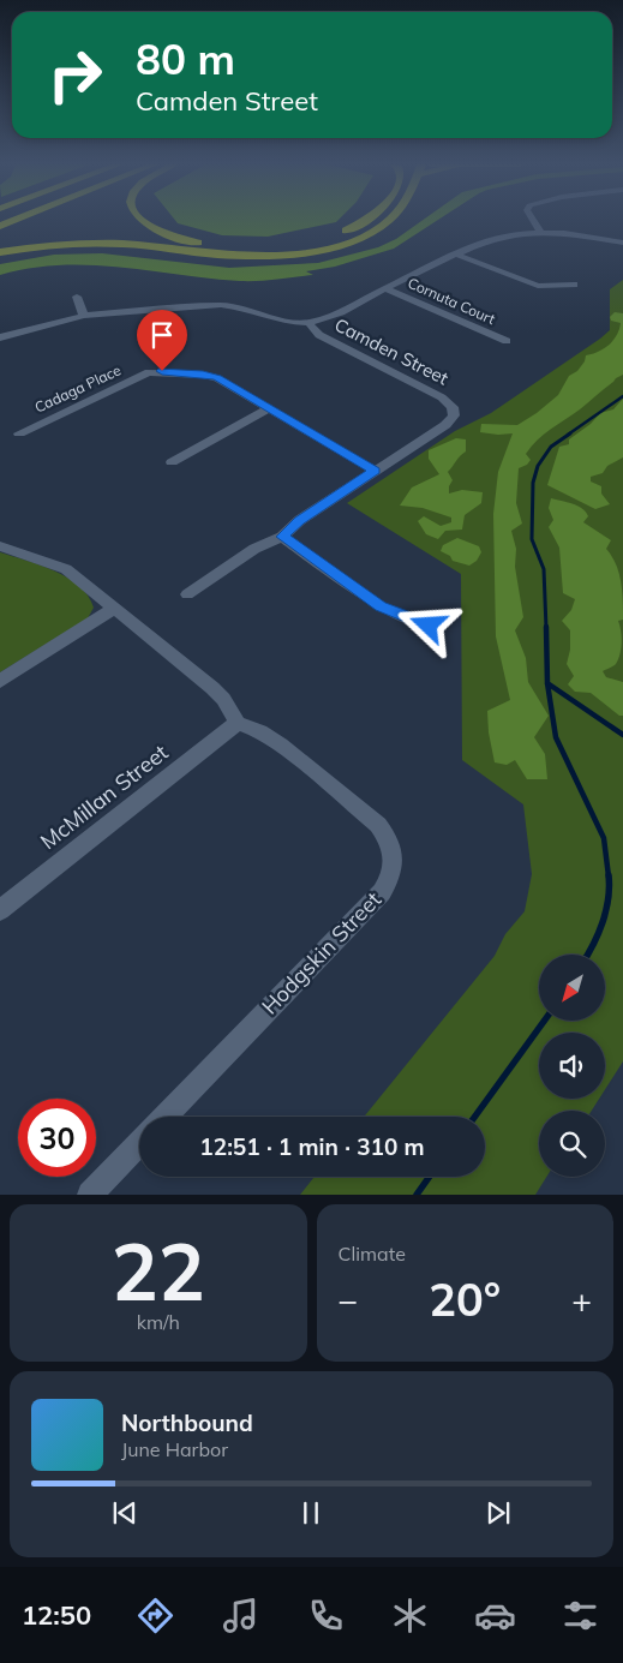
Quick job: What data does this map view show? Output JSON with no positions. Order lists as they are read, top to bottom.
{
  "streets": {
    "street": [
      "Cornuta Court",
      "Camden Street",
      "Cadaga Place",
      "McMillan Street",
      "Hodgskin Street"
    ]
  },
  "crossings": [
    ["Camden Street", "Cadaga Place"],
    ["McMillan Street", "Hodgskin Street"]
  ],
  "north": "bottom left",
  "page": {
    "turn": ["80 m", "Camden Street"],
    "limit": "30",
    "trip": "12:51 · 1 min · 310 m",
    "tile": [
      ["22", "km/h"],
      "Climate"
    ],
    "heat": ["−", "20°", "+"],
    "song": ["Northbound", "June Harbor"],
    "tabs": "12:50"
  }
}
